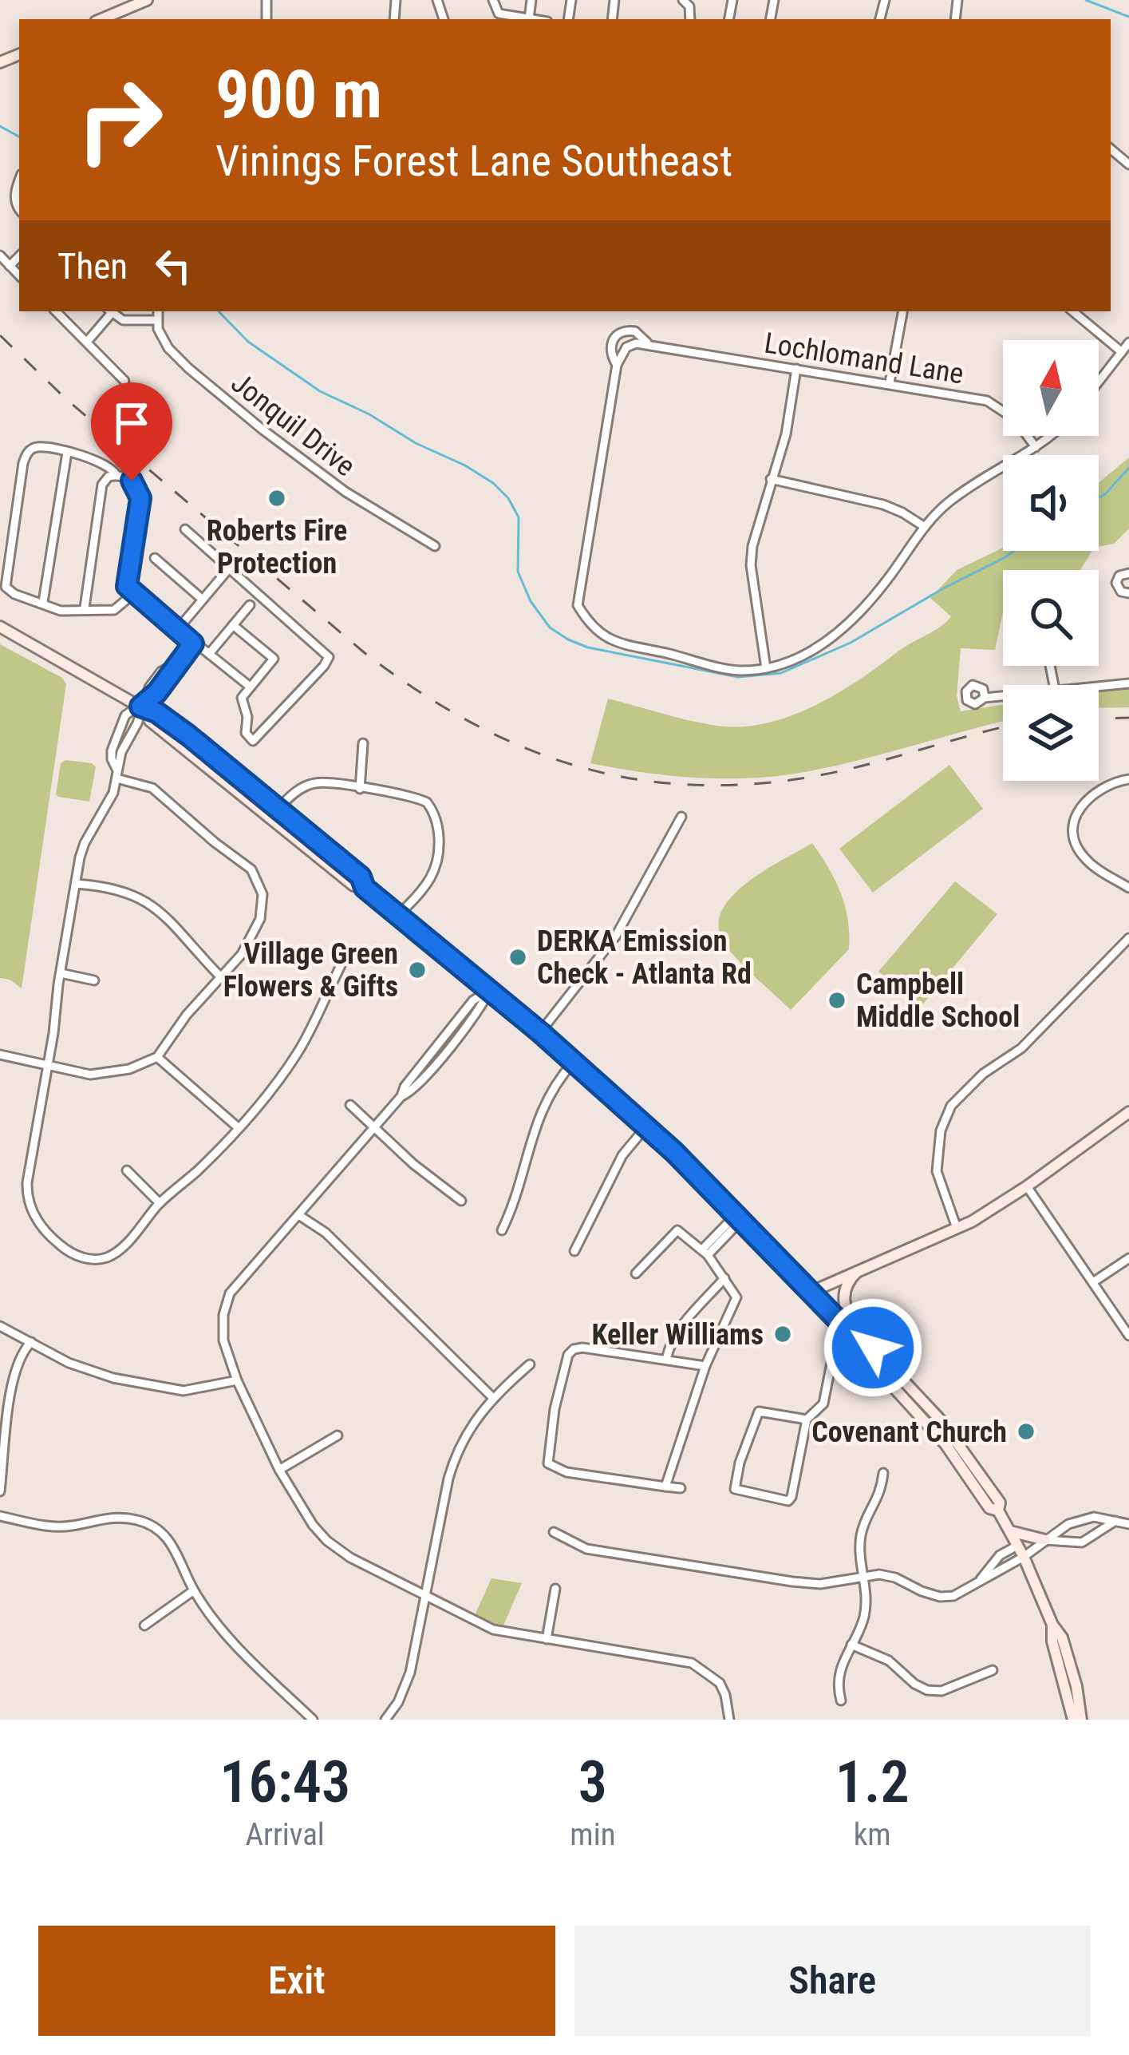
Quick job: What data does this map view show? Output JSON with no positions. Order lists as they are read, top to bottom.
{
  "streets": {
    "street": ["Lochlomand Lane", "Jonquil Drive"]
  },
  "places": [
    "Roberts Fire Protection",
    "DERKA Emission Check - Atlanta Rd",
    "Village Green Flowers & Gifts",
    "Campbell Middle School",
    "Keller Williams",
    "Covenant Church"
  ],
  "north": "top",
  "page": {
    "turn": ["900 m", "Vinings Forest Lane Southeast"],
    "then": "Then",
    "eta": [
      "16:43",
      "Arrival",
      "3",
      "min",
      "1.2",
      "km"
    ],
    "buttons": ["Exit", "Share"]
  }
}
